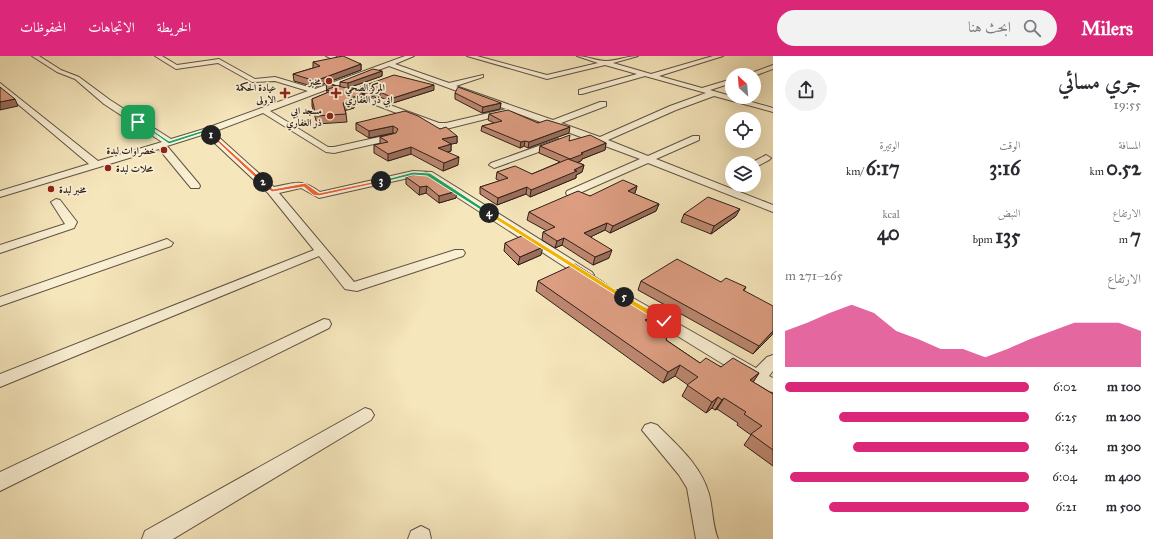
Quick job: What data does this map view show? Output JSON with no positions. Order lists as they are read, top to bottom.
{
  "places": {
    "other": [
      "مخبز",
      "مسجد ابي ذر الغفاري",
      "خضراوات لبدة",
      "محلات لبدة",
      "مخبر لبدة"
    ],
    "health": ["عيادة الحكمة الاولى", "المركز الصحي ابي ذر الغفاري"]
  },
  "north": "top left",
  "page": {
    "header": "Milers",
    "search": "ابحث هنا",
    "nav": ["الخريطة", "الاتجاهات", "المحفوظات"],
    "heading": ["جري مسائي", "19:55"],
    "stats": [
      ["المسافة", "0.52 km"],
      ["الوقت", "3:16"],
      ["الوتيرة", "6:17 /km"],
      ["الارتفاع", "7 m"],
      ["النبض", "135 bpm"],
      ["kcal", "40"]
    ],
    "pins": [
      "1",
      "3",
      "2",
      "4",
      "5"
    ],
    "chart": ["الارتفاع", "265–271 m"],
    "list": [
      {
        "name": "100 m",
        "note": "6:02"
      },
      {
        "name": "200 m",
        "note": "6:25"
      },
      {
        "name": "300 m",
        "note": "6:34"
      },
      {
        "name": "400 m",
        "note": "6:04"
      },
      {
        "name": "500 m",
        "note": "6:21"
      }
    ]
  }
}
